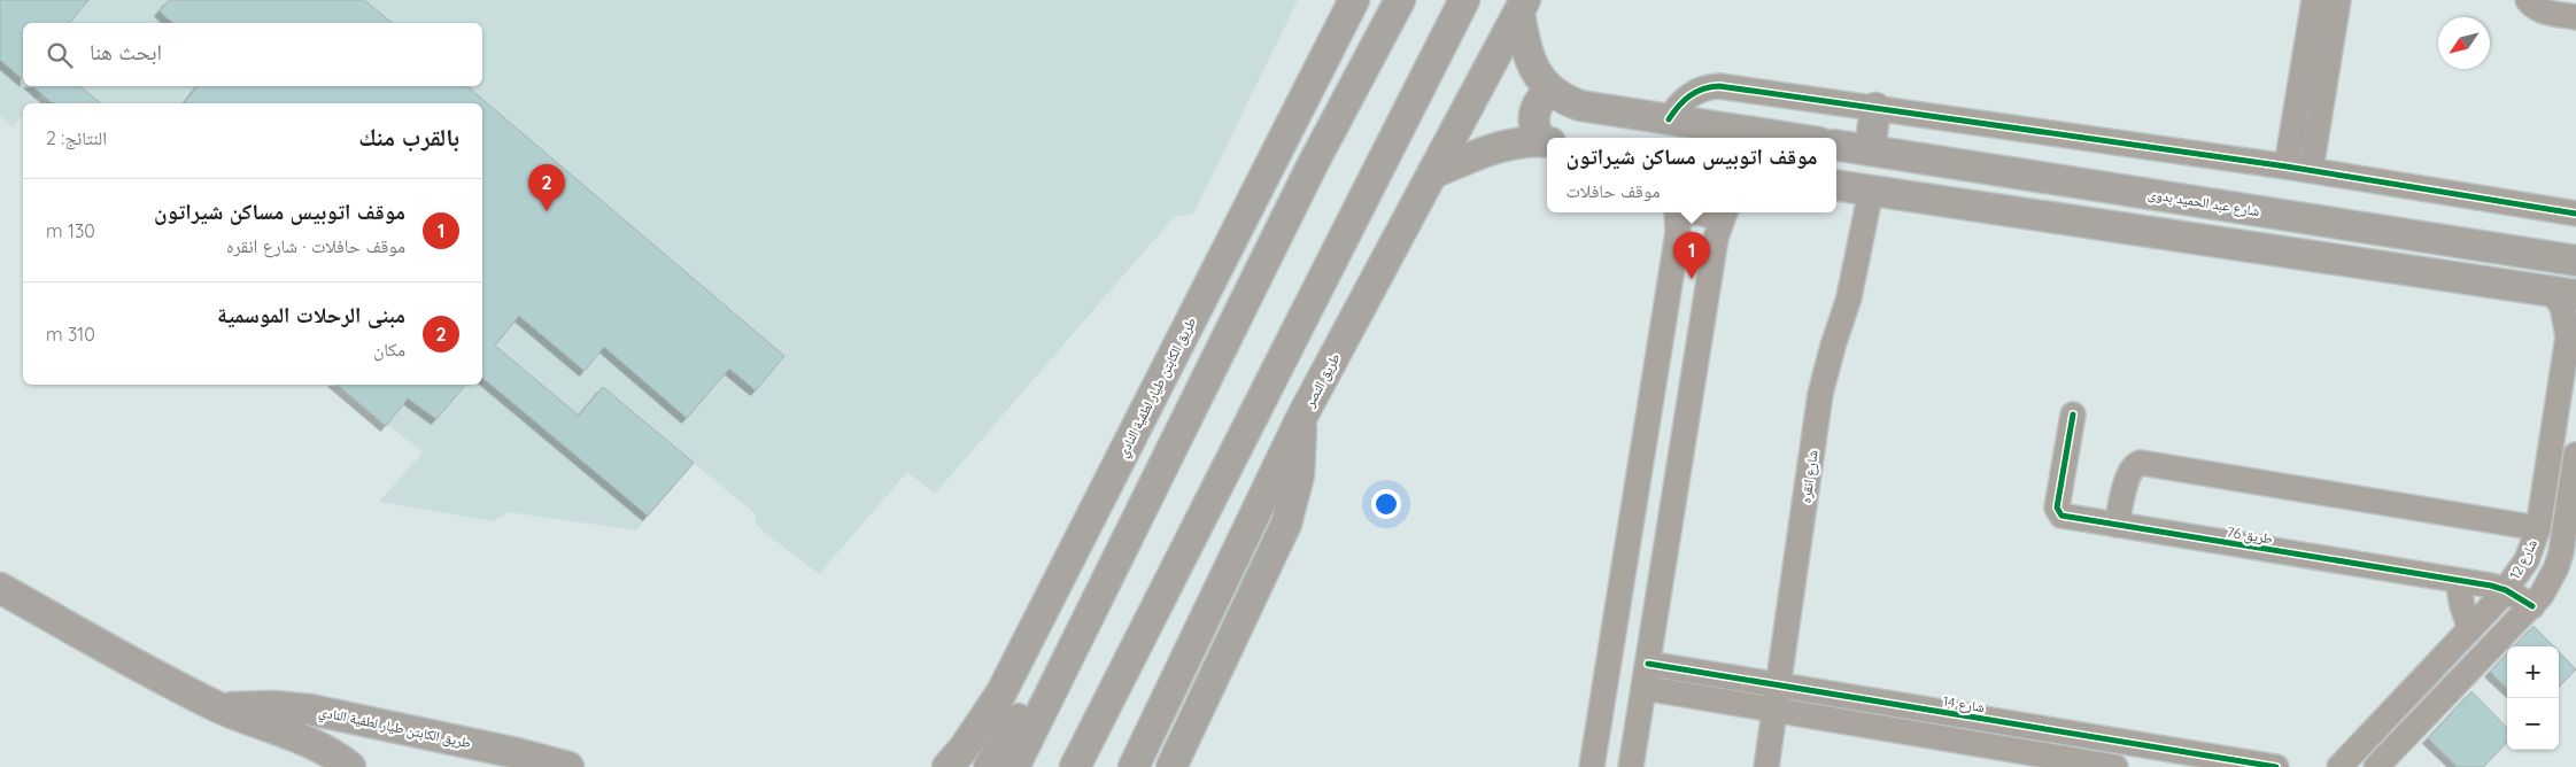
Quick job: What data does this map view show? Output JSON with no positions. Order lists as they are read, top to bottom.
{
  "streets": {
    "main road": ["شارع عبد الحميد بدوى", "طريق النصر", "طريق الكابتن طيار لطفية النادي"],
    "street": [
      "شارع انقره",
      "طريق 76",
      "شارع 12",
      "شارع 14"
    ]
  },
  "crossings": [
    ["شارع انقره", "شارع 14"],
    ["طريق 76", "شارع 12"]
  ],
  "north": "bottom left",
  "page": {
    "search": "ابحث هنا",
    "heading": ["بالقرب منك", "النتائج: 2"],
    "popup": ["موقف اتوبيس مساكن شيراتون", "موقف حافلات"],
    "pins": ["2", "1"],
    "list": [
      {
        "mark": "1",
        "name": "موقف اتوبيس مساكن شيراتون",
        "note": "موقف حافلات · شارع انقره",
        "value": "130 m"
      },
      {
        "mark": "2",
        "name": "مبنى الرحلات الموسمية",
        "note": "مكان",
        "value": "310 m"
      }
    ],
    "map_buttons": ["+", "−"]
  }
}
